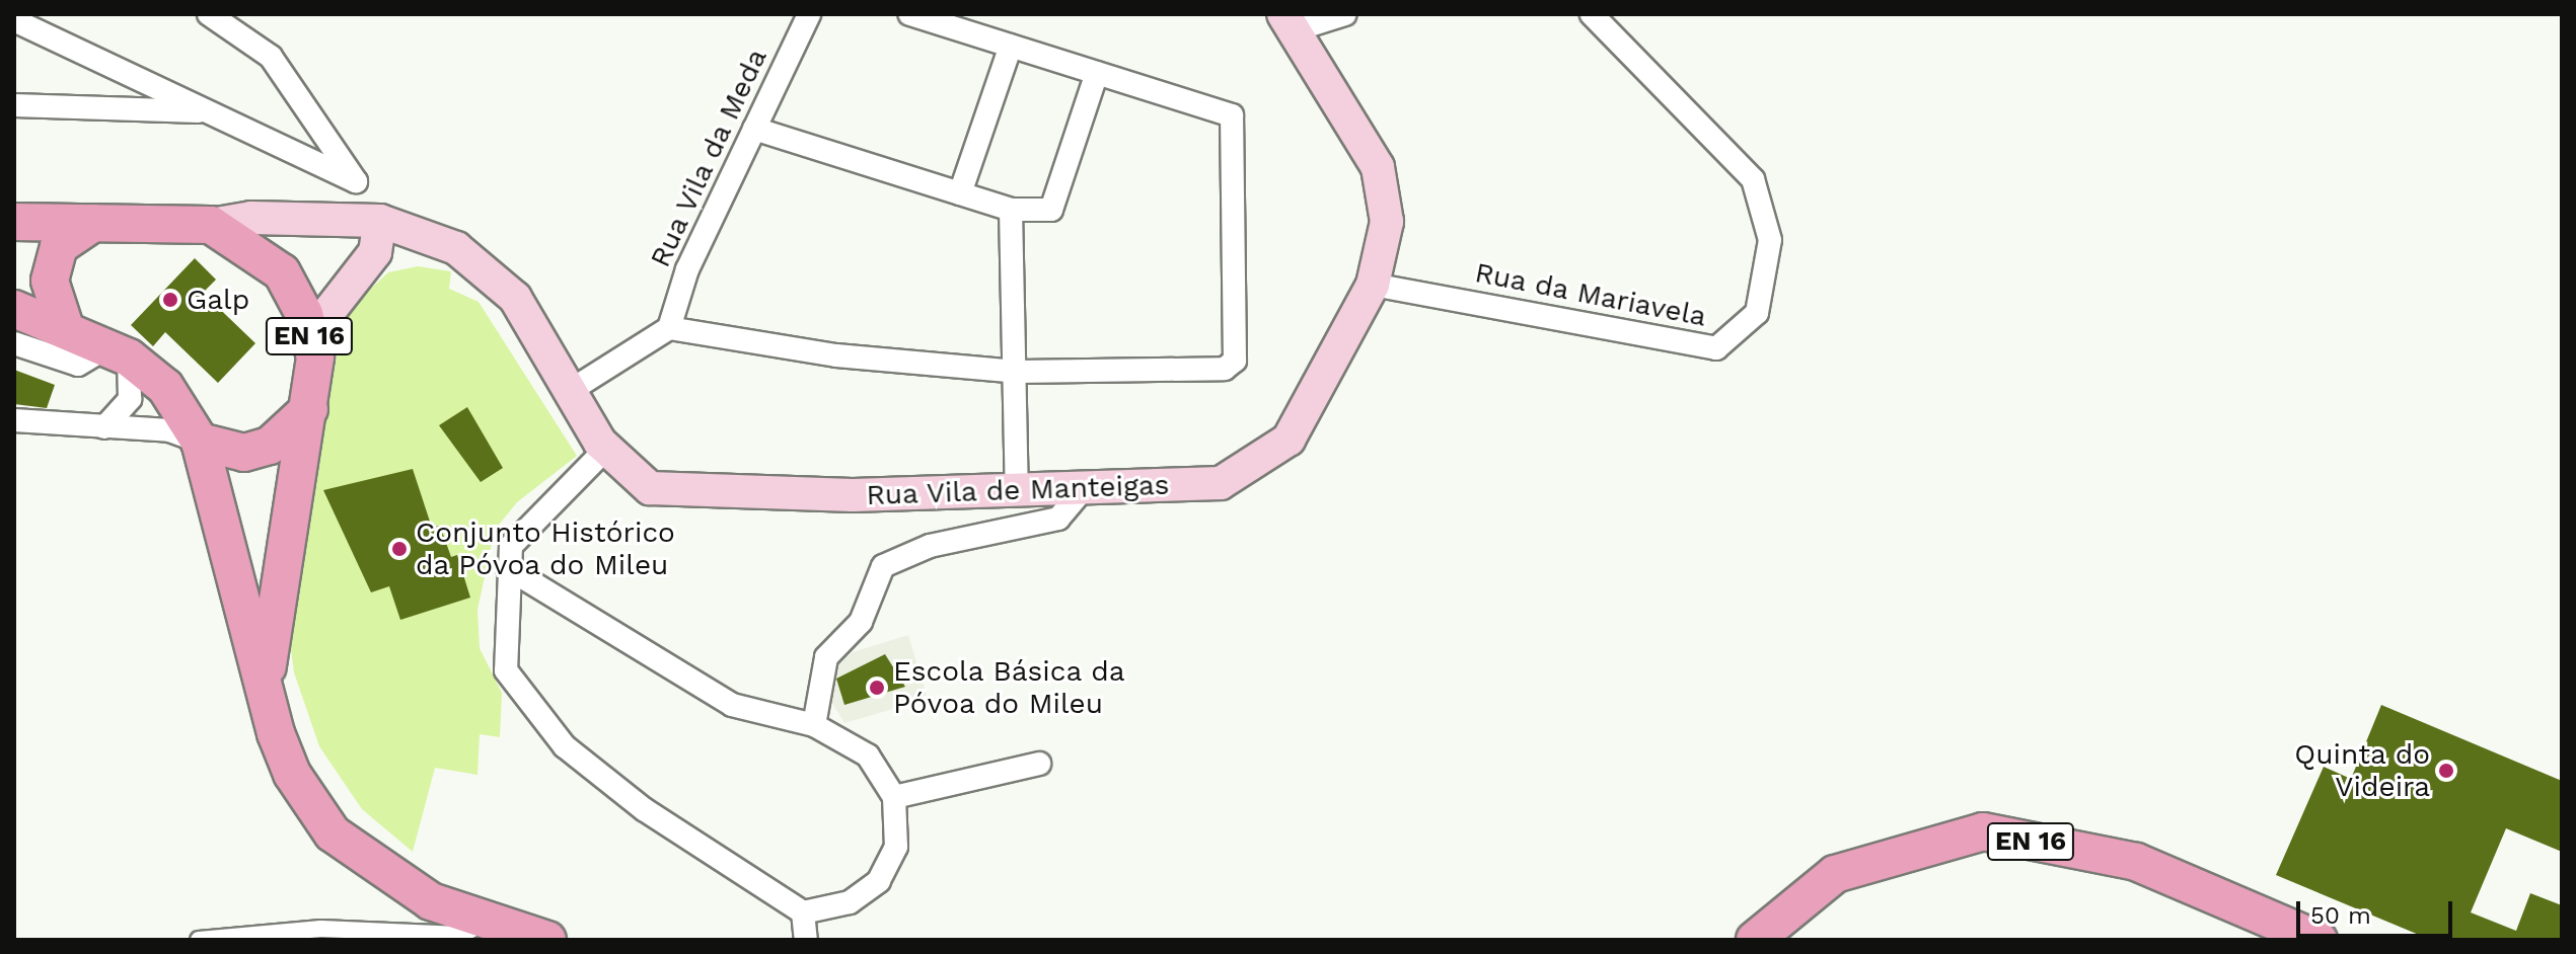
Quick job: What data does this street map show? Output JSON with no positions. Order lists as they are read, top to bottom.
{
  "streets": {
    "main road": ["EN 16", "Rua Vila de Manteigas"],
    "street": ["Rua Vila da Meda", "Rua da Mariavela"]
  },
  "crossings": [
    ["Rua da Mariavela", "Rua Vila de Manteigas"],
    ["EN 16", "Rua Vila de Manteigas"]
  ],
  "places": [
    "Galp",
    "Conjunto Histórico da Póvoa do Mileu",
    "Escola Básica da Póvoa do Mileu",
    "Quinta do Videira"
  ],
  "scale_bar": "50 m"
}
